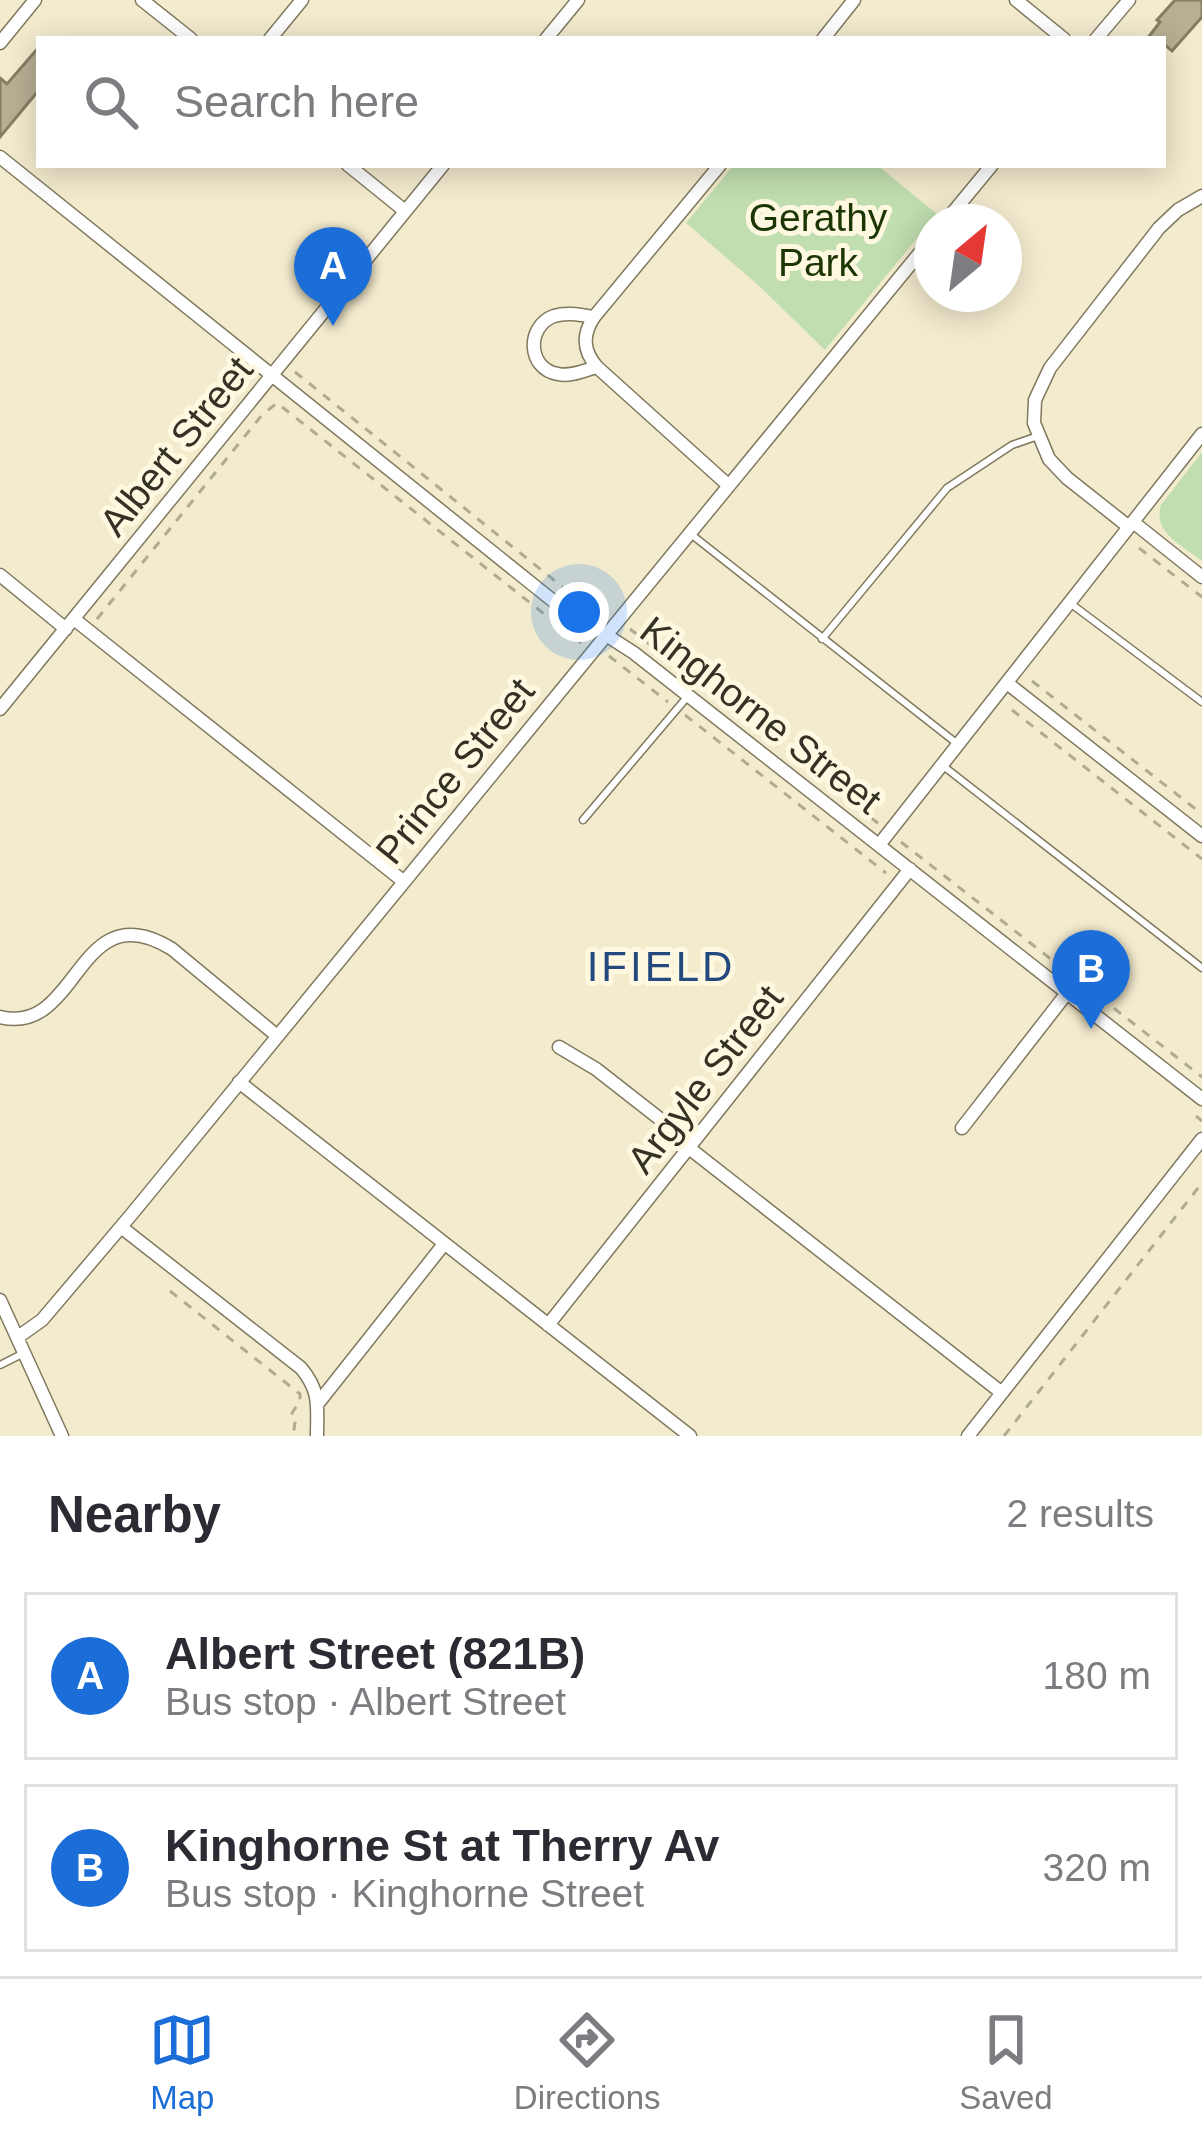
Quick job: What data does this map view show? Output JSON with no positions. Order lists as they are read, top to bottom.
{
  "streets": {
    "street": [
      "Albert Street",
      "Kinghorne Street",
      "Prince Street",
      "Argyle Street"
    ]
  },
  "crossings": [
    ["Albert Street", "Kinghorne Street"],
    ["Kinghorne Street", "Prince Street"],
    ["Kinghorne Street", "Argyle Street"]
  ],
  "districts": ["IFIELD"],
  "parks": ["Gerathy Park"],
  "north": "top right",
  "page": {
    "search": "Search here",
    "pins": ["A", "B"],
    "heading": ["Nearby", "2 results"],
    "list": [
      {
        "mark": "A",
        "name": "Albert Street (821B)",
        "note": "Bus stop · Albert Street",
        "value": "180 m"
      },
      {
        "mark": "B",
        "name": "Kinghorne St at Therry Av",
        "note": "Bus stop · Kinghorne Street",
        "value": "320 m"
      }
    ],
    "nav": ["Map", "Directions", "Saved"]
  }
}
